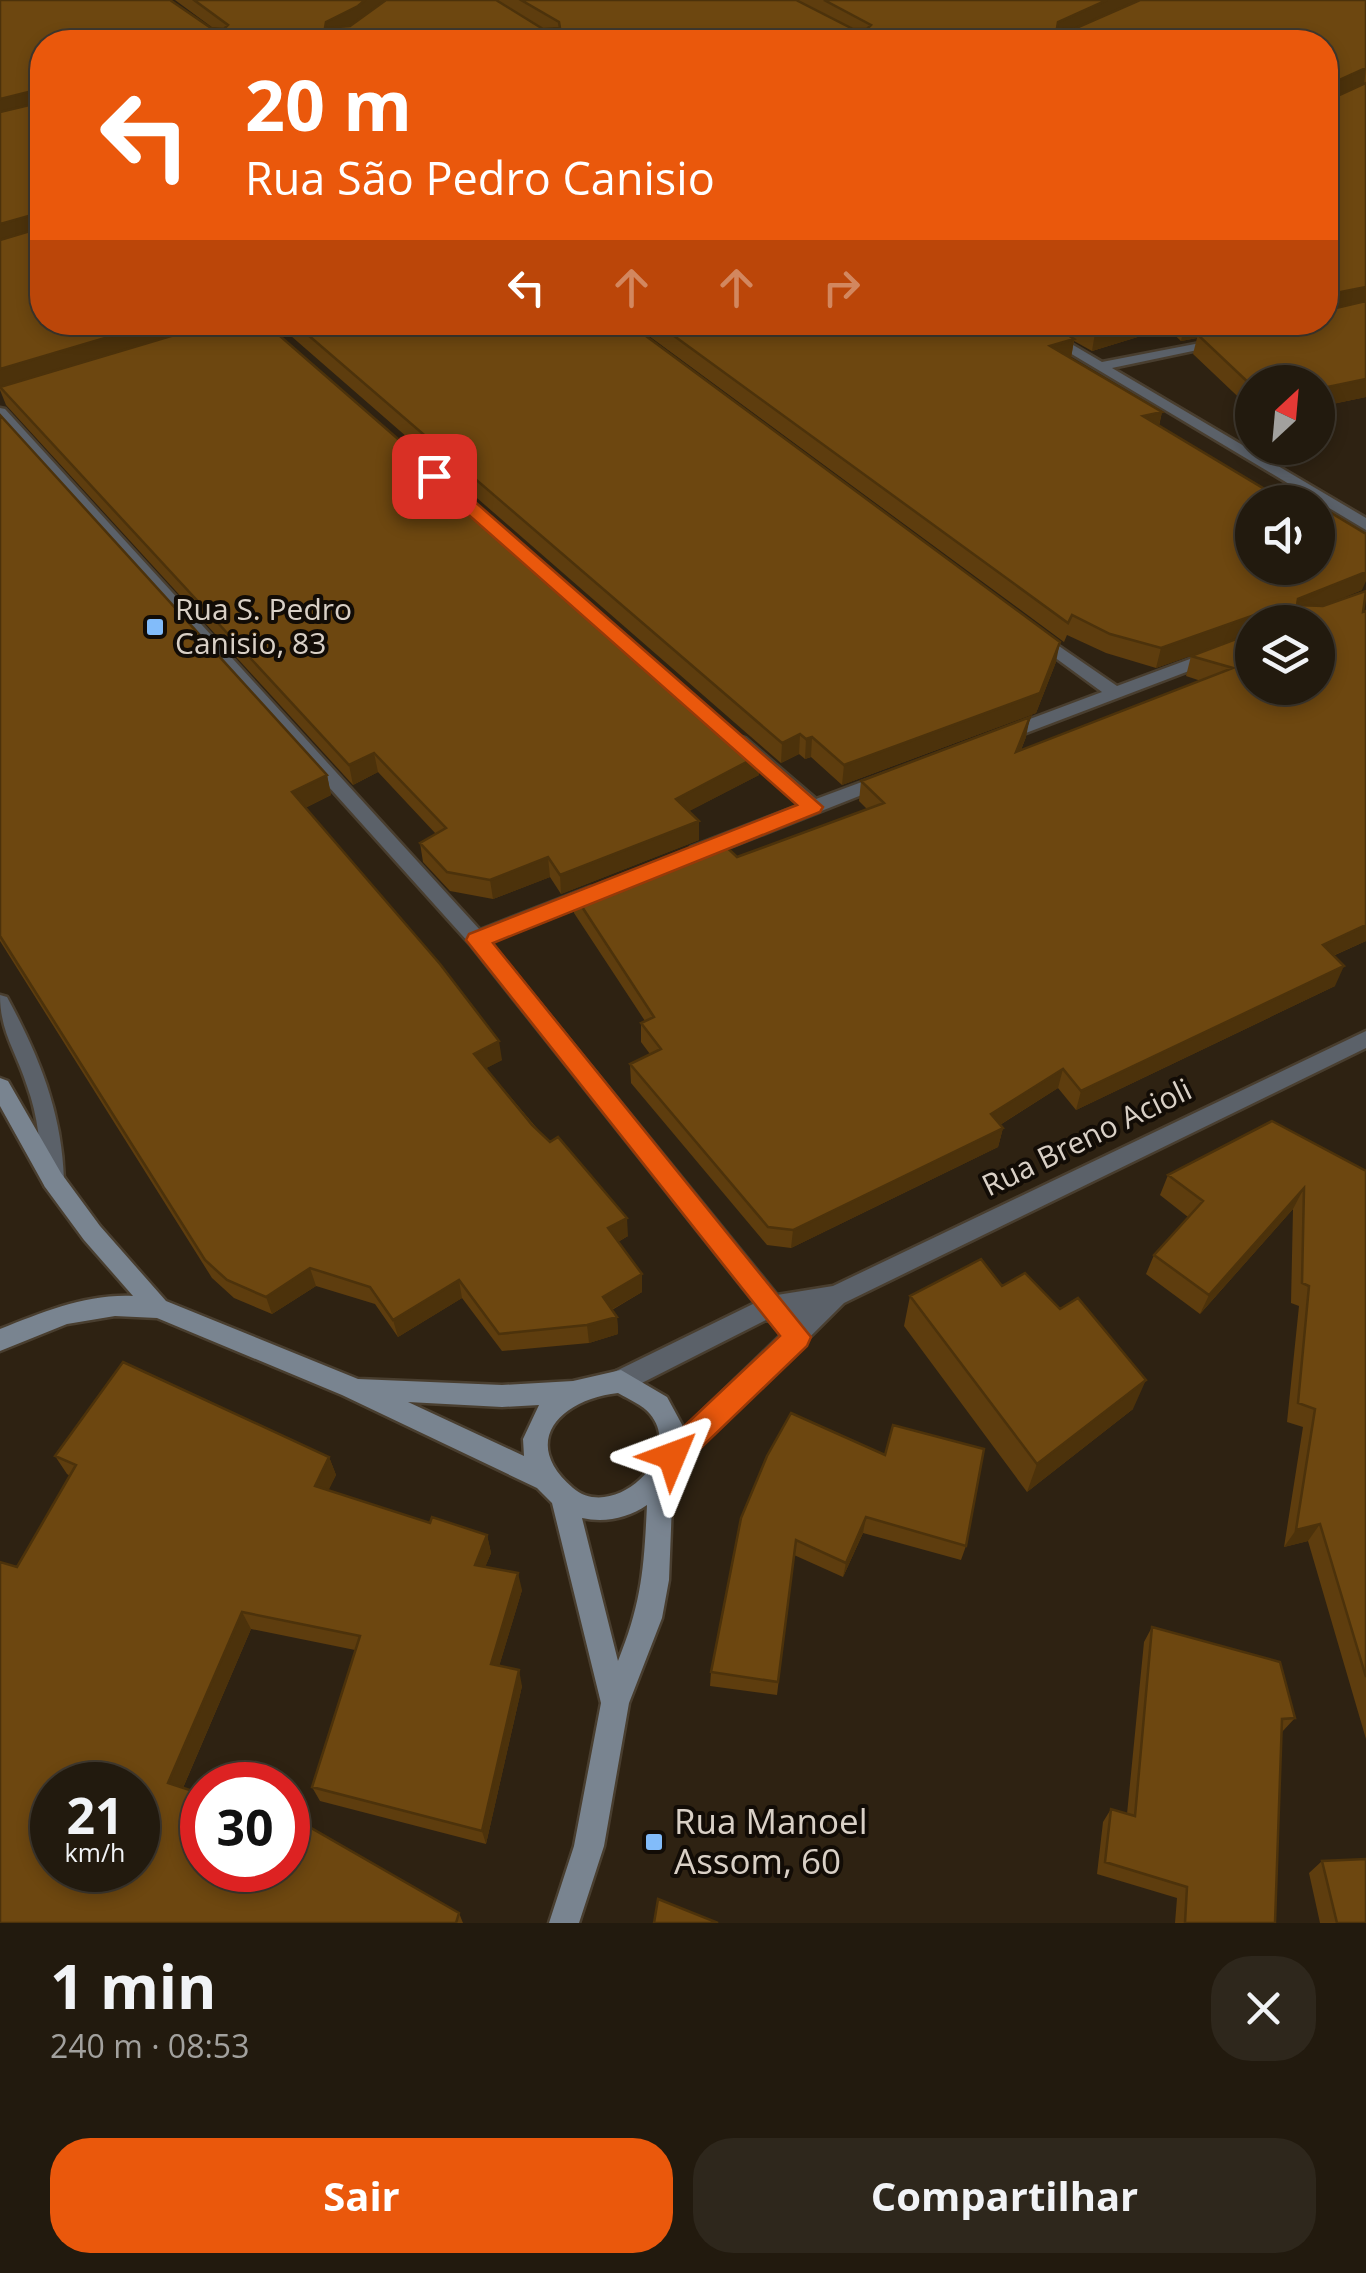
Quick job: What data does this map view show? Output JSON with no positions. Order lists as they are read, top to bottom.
{
  "streets": {
    "street": ["Rua Breno Acioli"]
  },
  "places": {
    "transit": ["Rua S. Pedro Canisio, 83", "Rua Manoel Assom, 60"]
  },
  "north": "top right",
  "page": {
    "turn": ["20 m", "Rua São Pedro Canisio"],
    "speed": "21 km/h",
    "limit": "30",
    "heading": ["1 min", "240 m · 08:53"],
    "buttons": ["Sair", "Compartilhar"]
  }
}
